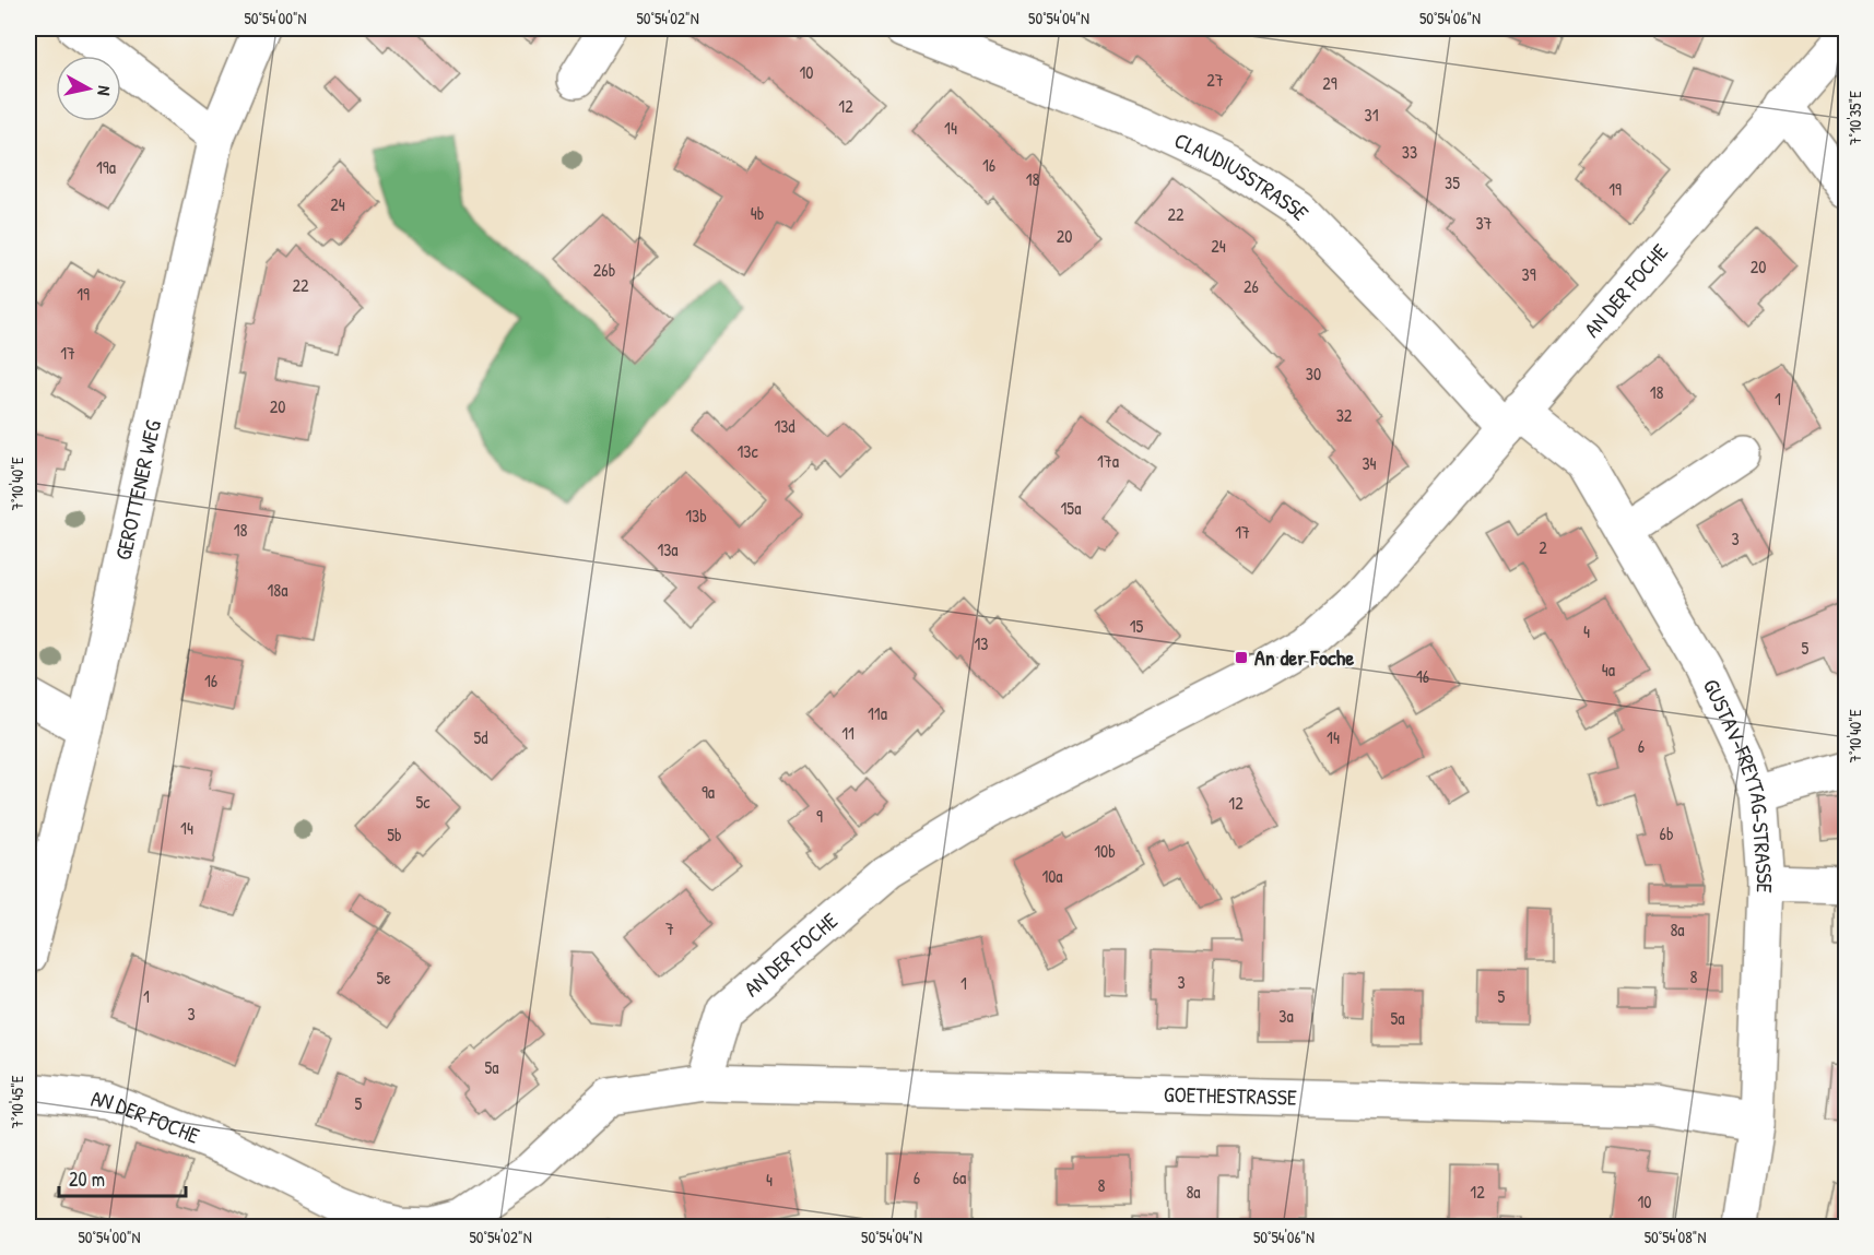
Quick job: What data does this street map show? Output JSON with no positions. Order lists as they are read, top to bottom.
{
  "streets": {
    "street": [
      "CLAUDIUSSTRASSE",
      "AN DER FOCHE",
      "GEROTTENER WEG",
      "GUSTAV-FREYTAG-STRASSE",
      "GOETHESTRASSE"
    ]
  },
  "crossings": [
    ["CLAUDIUSSTRASSE", "AN DER FOCHE"],
    ["CLAUDIUSSTRASSE", "GUSTAV-FREYTAG-STRASSE"],
    ["AN DER FOCHE", "GUSTAV-FREYTAG-STRASSE"],
    ["AN DER FOCHE", "GOETHESTRASSE"],
    ["GUSTAV-FREYTAG-STRASSE", "GOETHESTRASSE"]
  ],
  "places": {
    "transit": ["An der Foche"]
  },
  "house_numbers": [
    "10",
    "27",
    "29",
    "12",
    "31",
    "14",
    "33",
    "16",
    "19a",
    "18",
    "35",
    "19",
    "24",
    "4b",
    "22",
    "37",
    "20",
    "24",
    "20",
    "26b",
    "39",
    "22",
    "26",
    "19",
    "17",
    "30",
    "18",
    "1",
    "20",
    "32",
    "13d",
    "13c",
    "17a",
    "34",
    "15a",
    "13b",
    "18",
    "17",
    "3",
    "2",
    "13a",
    "18a",
    "15",
    "4",
    "13",
    "5",
    "4a",
    "16",
    "16",
    "11a",
    "11",
    "5d",
    "14",
    "6",
    "9a",
    "5c",
    "12",
    "9",
    "14",
    "6b",
    "5b",
    "10b",
    "10a",
    "7",
    "8a",
    "8",
    "5e",
    "3",
    "1",
    "1",
    "5",
    "3",
    "3a",
    "5a",
    "5a",
    "5",
    "6",
    "6a",
    "4",
    "8",
    "8a",
    "12",
    "10"
  ],
  "scale_bar": "20 m",
  "north": "right",
  "coordinates": [
    "50°54'00\"N",
    "50°54'02\"N",
    "50°54'04\"N",
    "50°54'06\"N",
    "7°10'35\"E",
    "7°10'40\"E",
    "7°10'45\"E",
    "50°54'08\"N"
  ]
}
